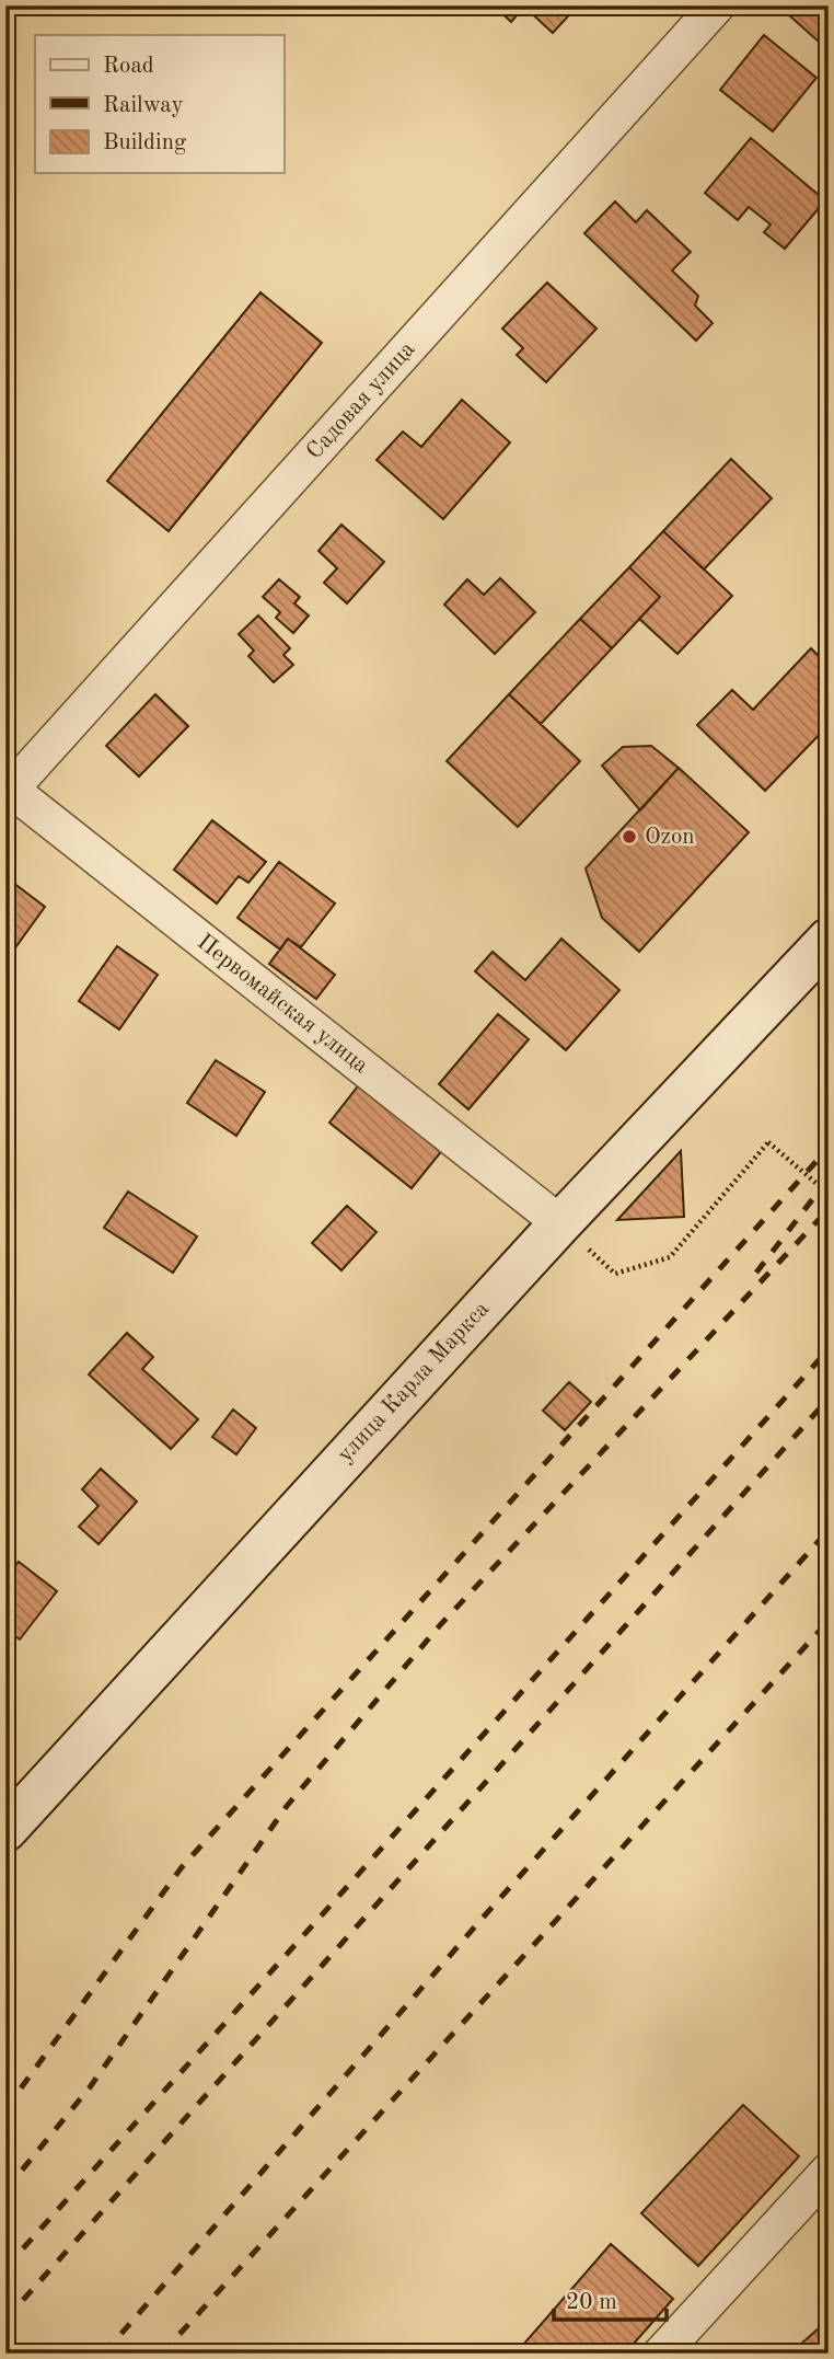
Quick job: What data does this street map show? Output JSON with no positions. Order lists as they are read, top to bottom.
{
  "streets": {
    "street": ["Садовая улица", "Первомайская улица", "улица Карла Маркса"]
  },
  "crossings": [
    ["Садовая улица", "Первомайская улица"],
    ["Первомайская улица", "улица Карла Маркса"]
  ],
  "places": ["Ozon"],
  "legend": ["Road", "Railway", "Building"],
  "scale_bar": "20 m"
}
